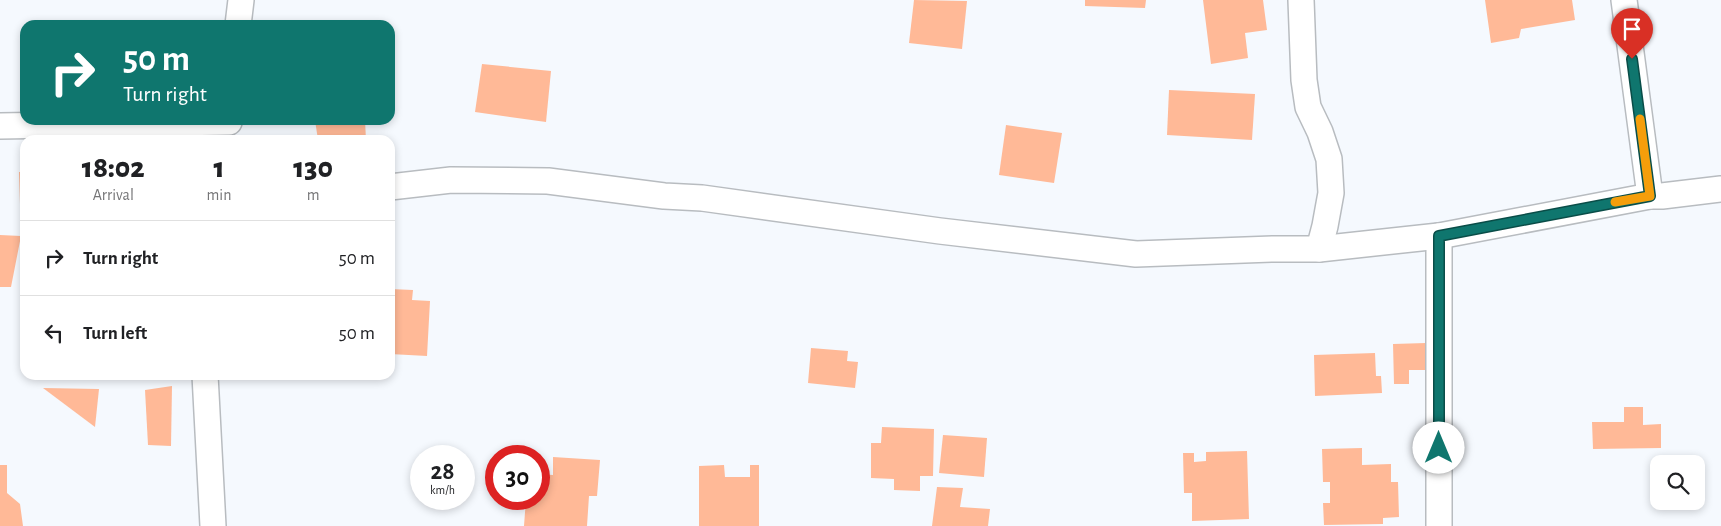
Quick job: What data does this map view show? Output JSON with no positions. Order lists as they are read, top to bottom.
{
  "page": {
    "turn": ["50 m", "Turn right"],
    "eta": [
      "18:02",
      "Arrival",
      "1",
      "min",
      "130",
      "m"
    ],
    "list": [
      {
        "name": "Turn right",
        "value": "50 m"
      },
      {
        "name": "Turn left",
        "value": "50 m"
      }
    ],
    "speed": "28 km/h",
    "limit": "30"
  }
}
